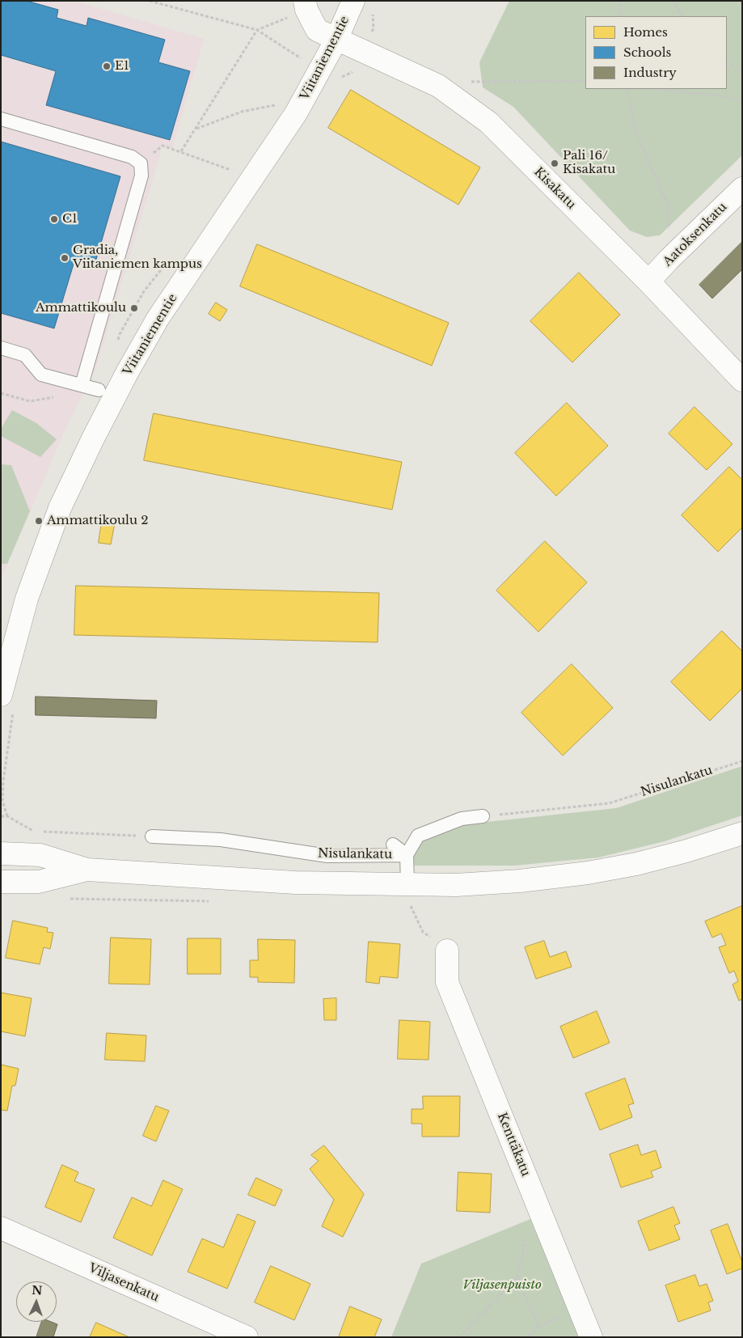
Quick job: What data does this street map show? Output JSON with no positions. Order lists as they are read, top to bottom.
{
  "streets": {
    "street": [
      "Viitaniementie",
      "Kisakatu",
      "Aatoksenkatu",
      "Kenttäkatu",
      "Viljasenkatu"
    ],
    "lane": ["Nisulankatu"]
  },
  "crossings": [
    ["Viitaniementie", "Kisakatu"],
    ["Kisakatu", "Aatoksenkatu"]
  ],
  "parks": ["Viljasenpuisto"],
  "places": [
    "E1",
    "Pali 16/ Kisakatu",
    "C1",
    "Gradia, Viitaniemen kampus",
    "Ammattikoulu",
    "Ammattikoulu 2"
  ],
  "legend": ["Homes", "Schools", "Industry"],
  "north": "top"
}
